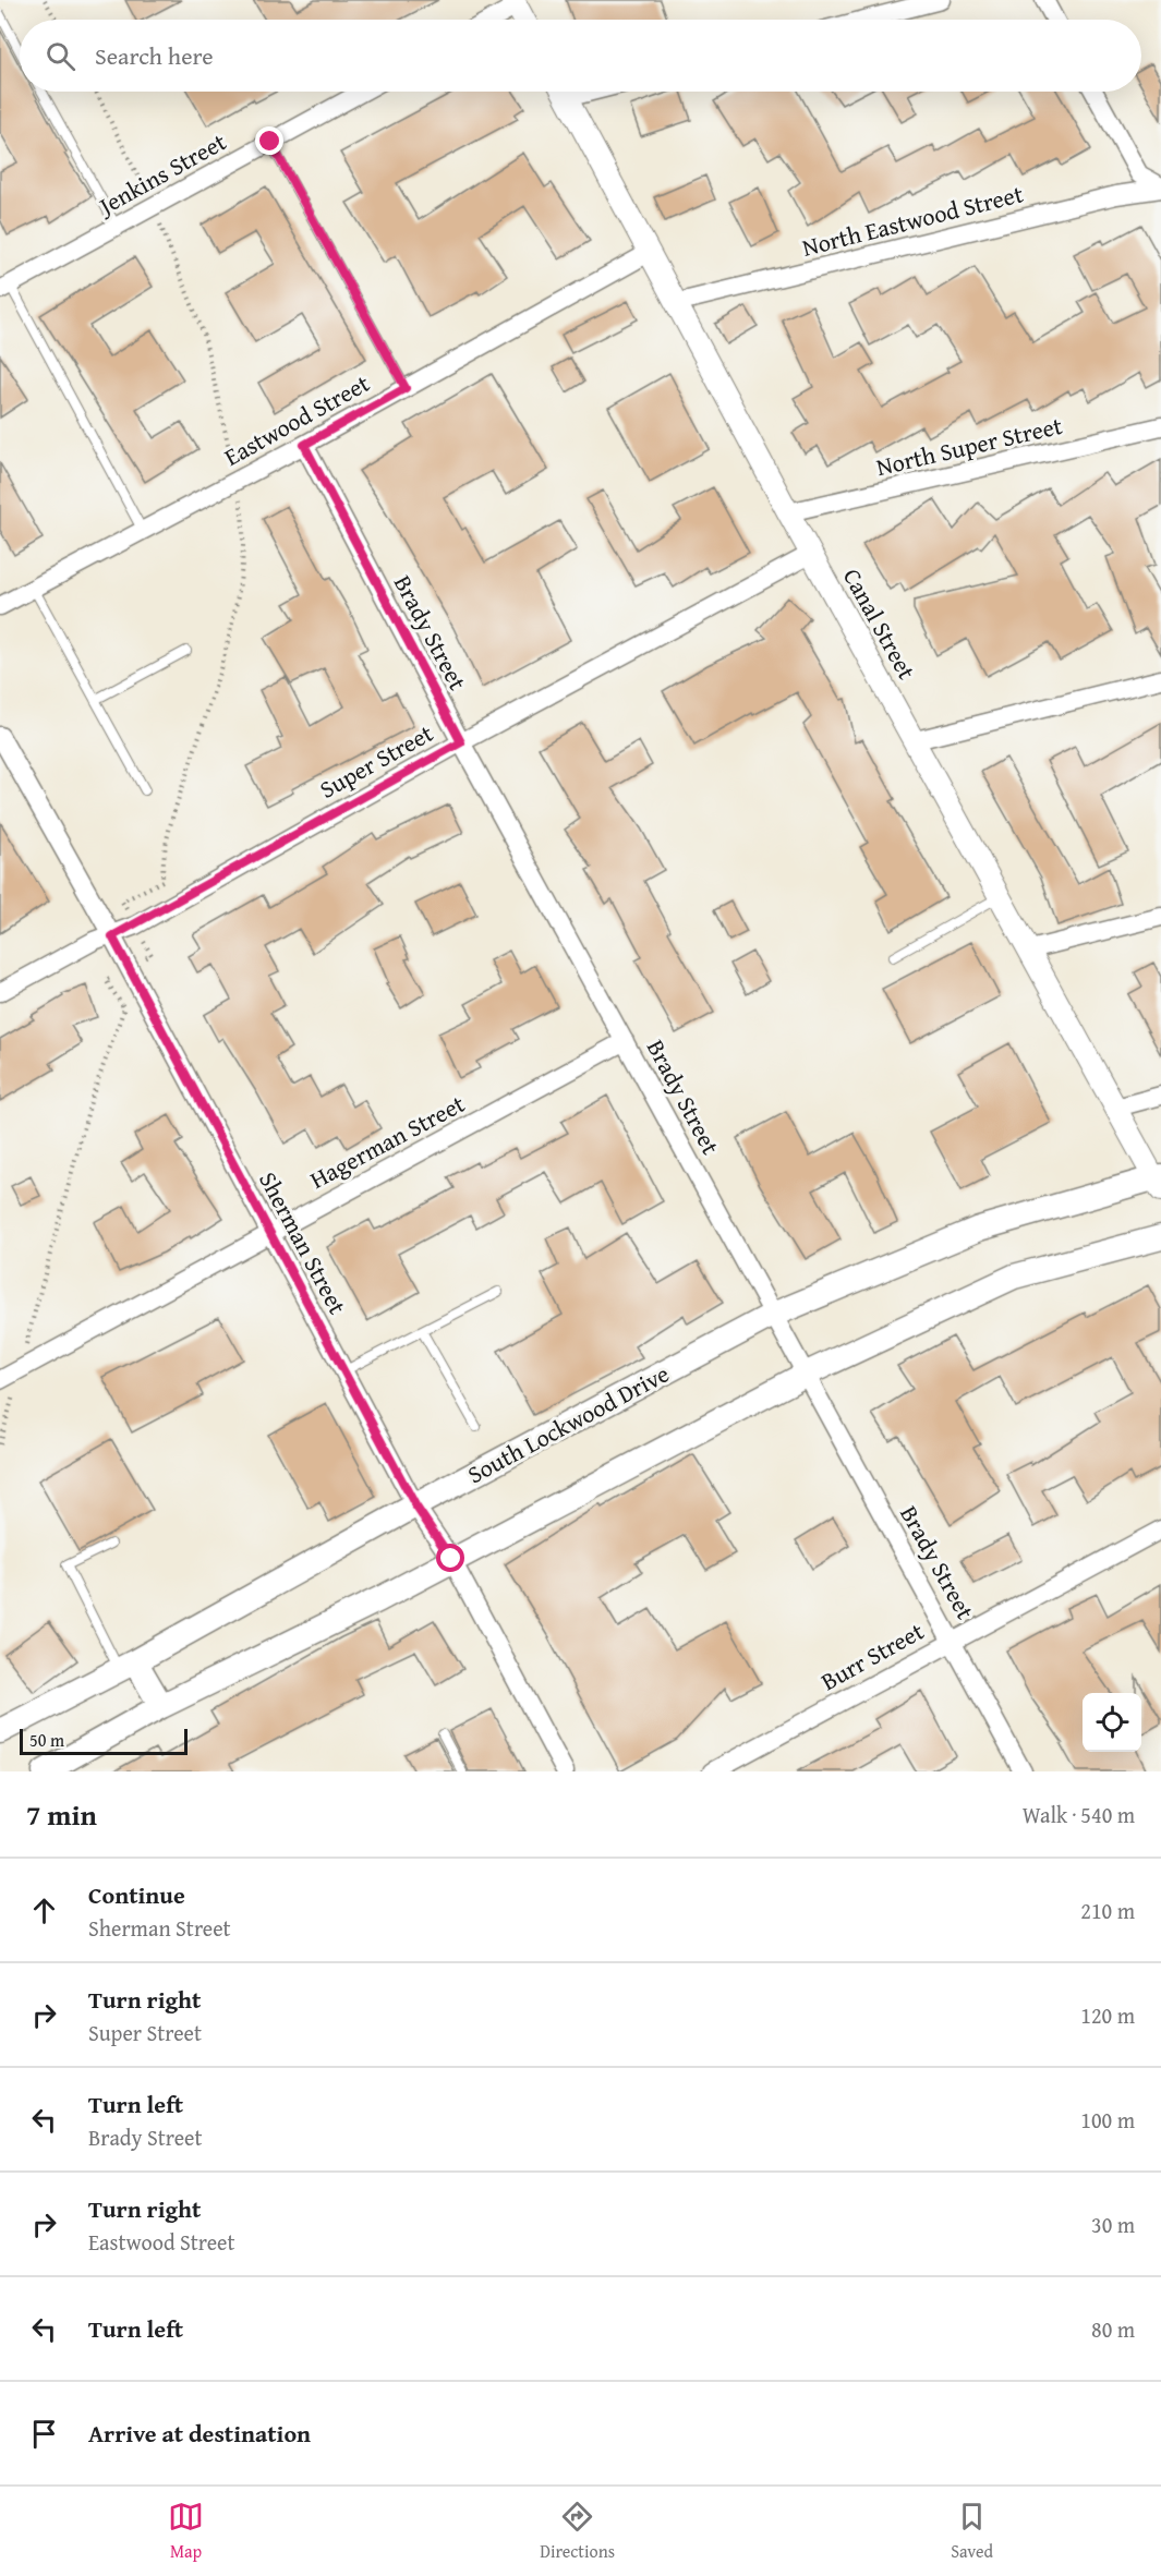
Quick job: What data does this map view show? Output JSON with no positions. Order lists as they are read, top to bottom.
{
  "streets": {
    "main road": ["South Lockwood Drive"],
    "street": [
      "Jenkins Street",
      "North Eastwood Street",
      "Eastwood Street",
      "North Super Street",
      "Canal Street",
      "Brady Street",
      "Super Street",
      "Hagerman Street",
      "Sherman Street",
      "Burr Street"
    ]
  },
  "crossings": [
    ["North Eastwood Street", "Canal Street"],
    ["Eastwood Street", "Canal Street"],
    ["Eastwood Street", "Brady Street"],
    ["North Super Street", "Canal Street"],
    ["Canal Street", "Super Street"],
    ["Canal Street", "South Lockwood Drive"],
    ["Brady Street", "Super Street"],
    ["Brady Street", "Hagerman Street"],
    ["Brady Street", "South Lockwood Drive"],
    ["Brady Street", "Burr Street"],
    ["Super Street", "Sherman Street"],
    ["Hagerman Street", "Sherman Street"],
    ["Sherman Street", "South Lockwood Drive"]
  ],
  "scale_bar": "50 m",
  "page": {
    "search": "Search here",
    "scale": "50 m",
    "heading": ["7 min", "Walk · 540 m"],
    "list": [
      ["Continue", "Sherman Street", "210 m"],
      ["Turn right", "Super Street", "120 m"],
      ["Turn left", "Brady Street", "100 m"],
      ["Turn right", "Eastwood Street", "30 m"],
      ["Turn left", "80 m"],
      "Arrive at destination"
    ],
    "nav": ["Map", "Directions", "Saved"]
  }
}
